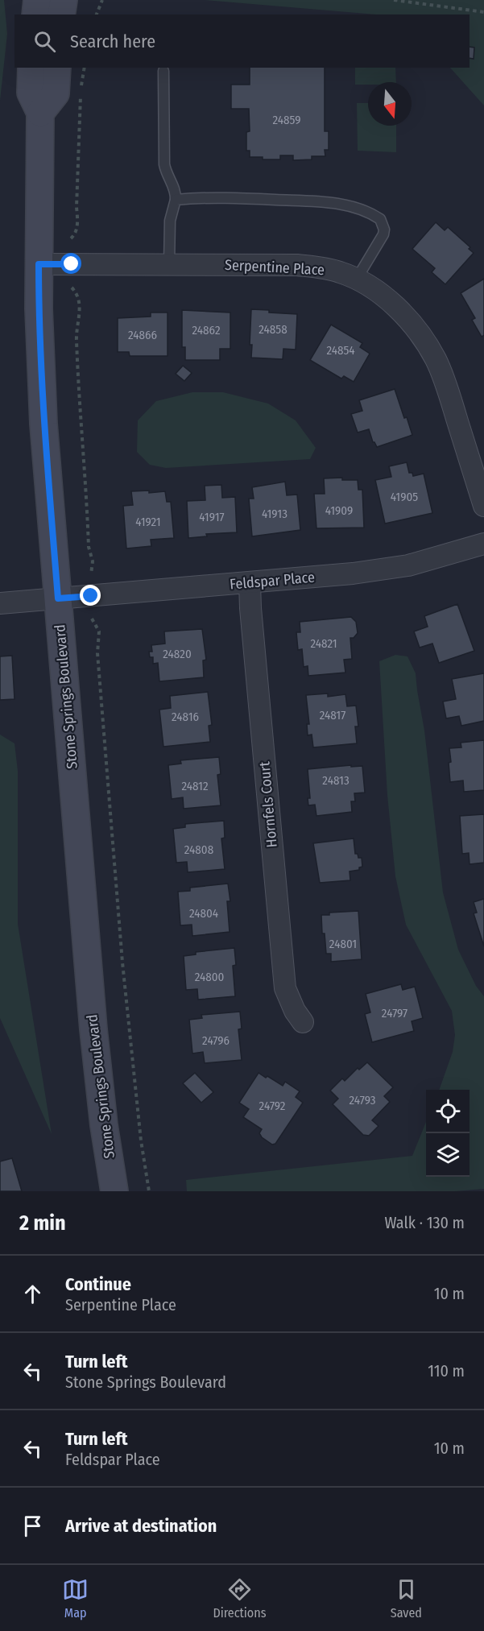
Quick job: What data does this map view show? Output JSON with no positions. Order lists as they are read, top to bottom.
{
  "streets": {
    "street": [
      "Serpentine Place",
      "Feldspar Place",
      "Stone Springs Boulevard",
      "Hornfels Court"
    ]
  },
  "crossings": [
    ["Serpentine Place", "Stone Springs Boulevard"],
    ["Feldspar Place", "Stone Springs Boulevard"],
    ["Feldspar Place", "Hornfels Court"]
  ],
  "house_numbers": [
    "24859",
    "24858",
    "24862",
    "24866",
    "24854",
    "41905",
    "41909",
    "41913",
    "41917",
    "41921",
    "24821",
    "24820",
    "24817",
    "24816",
    "24813",
    "24812",
    "24808",
    "24804",
    "24801",
    "24800",
    "24797",
    "24796",
    "24793",
    "24792"
  ],
  "north": "bottom",
  "page": {
    "search": "Search here",
    "heading": ["2 min", "Walk · 130 m"],
    "list": [
      ["Continue", "Serpentine Place", "10 m"],
      ["Turn left", "Stone Springs Boulevard", "110 m"],
      ["Turn left", "Feldspar Place", "10 m"],
      "Arrive at destination"
    ],
    "nav": ["Map", "Directions", "Saved"]
  }
}
